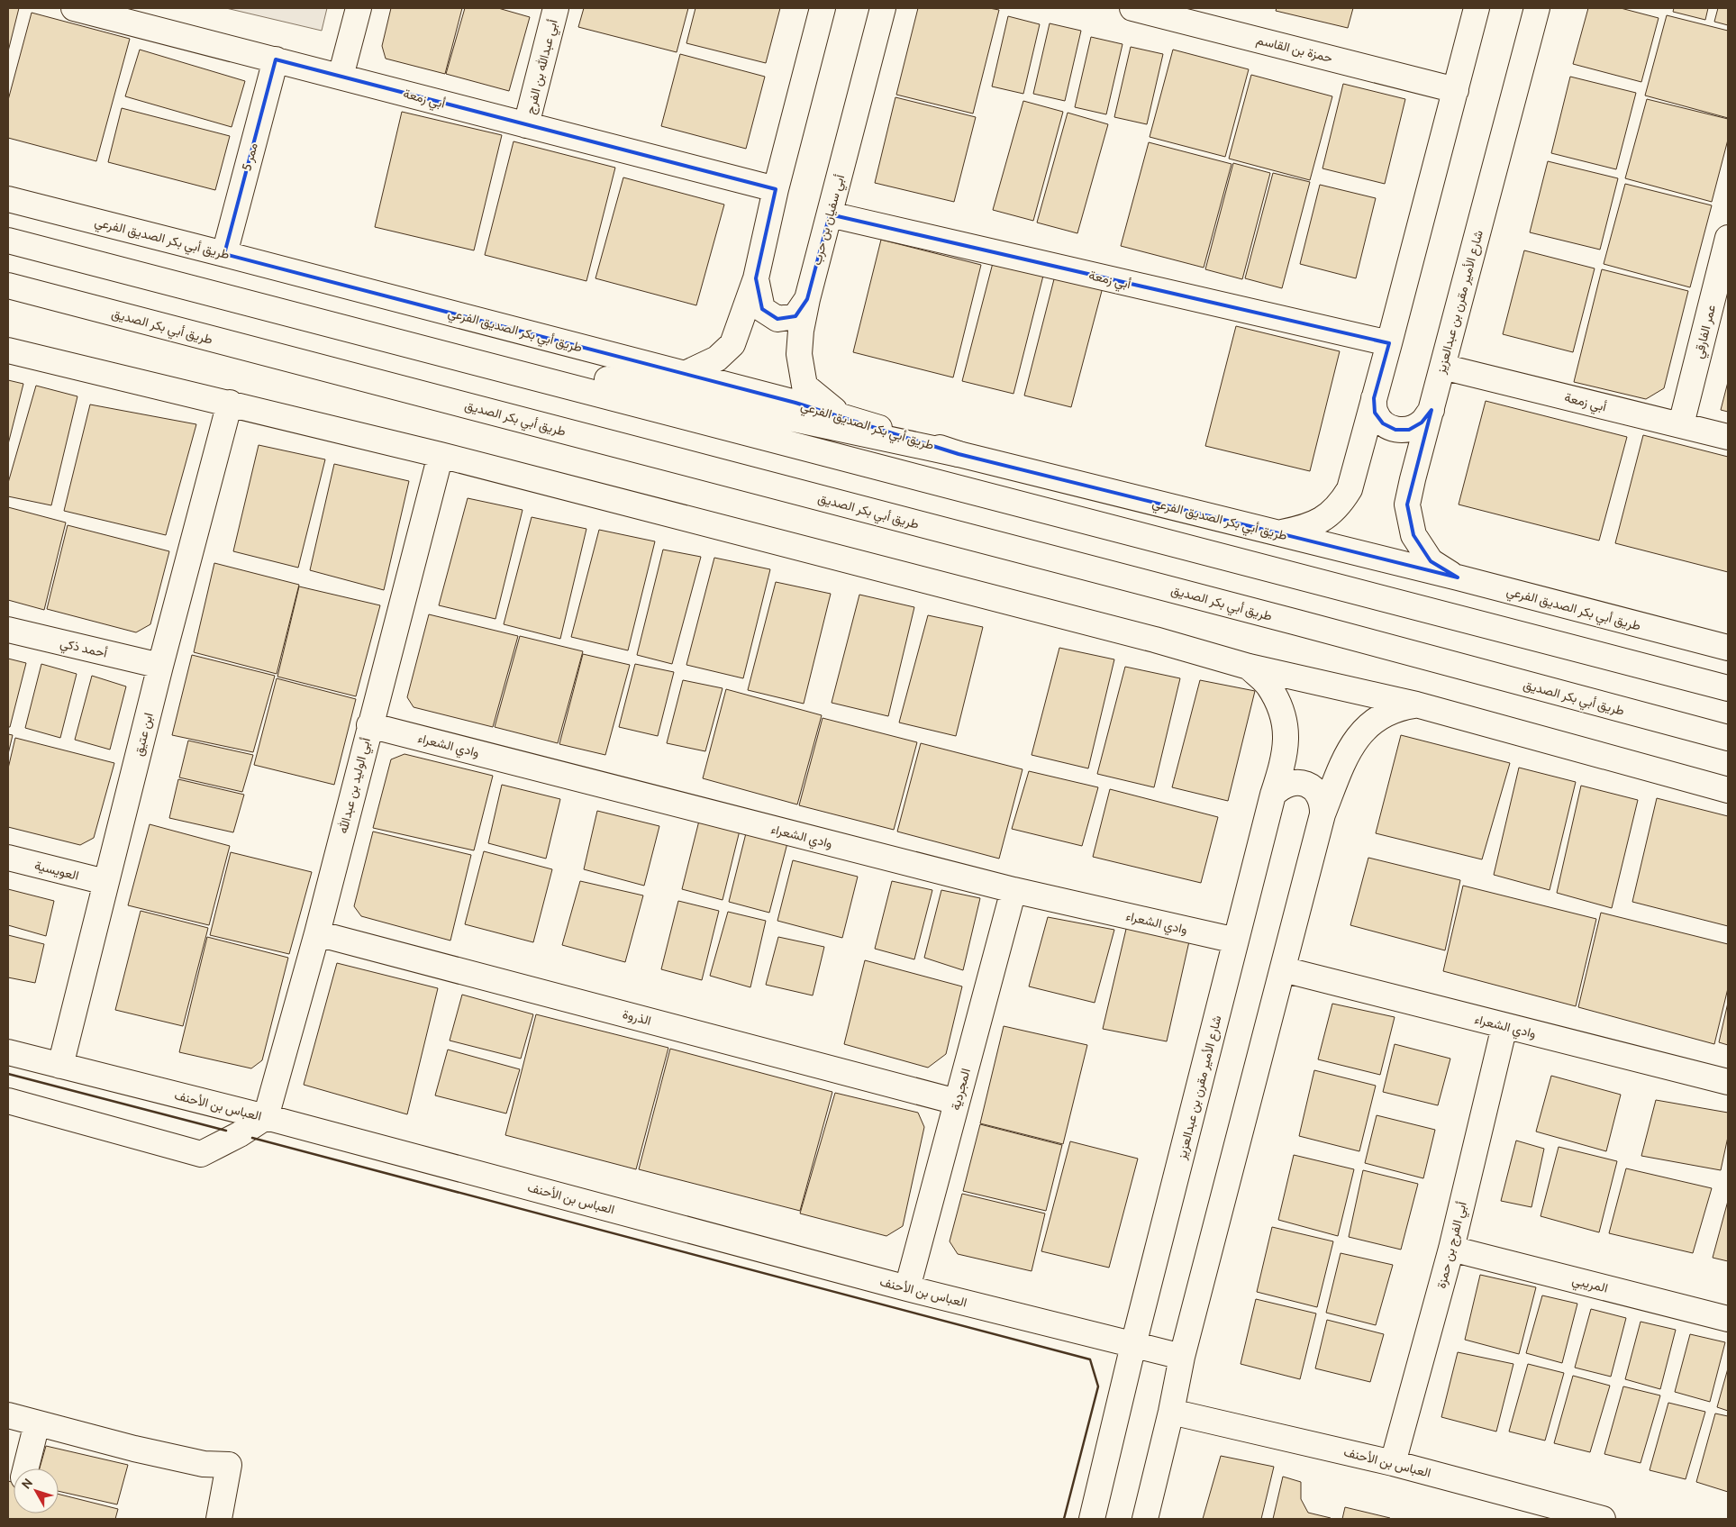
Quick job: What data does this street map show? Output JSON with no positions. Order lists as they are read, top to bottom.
{
  "streets": {
    "street": [
      "حمزة بن القاسم",
      "أبي عبدالله بن الفرج",
      "أبي زمعة",
      "ممر 5",
      "أبي سفيان بن حرب",
      "طريق أبي بكر الصديق الفرعي",
      "شارع الأمير مقرن بن عبدالعزيز",
      "طريق أبي بكر الصديق",
      "عمر الفارقي",
      "أحمد ذكي",
      "ابن عتيق",
      "وادي الشعراء",
      "أبي الوليد بن عبدالله",
      "العويسية",
      "الذروة",
      "المجردية",
      "العباس بن الأحنف",
      "أبي الفرج بن حمزة",
      "المريبي"
    ]
  },
  "crossings": [
    ["أبي عبدالله بن الفرج", "أبي زمعة"],
    ["أبي زمعة", "ممر 5"],
    ["أبي زمعة", "أبي سفيان بن حرب"],
    ["أبي زمعة", "شارع الأمير مقرن بن عبدالعزيز"],
    ["أبي زمعة", "عمر الفارقي"],
    ["ممر 5", "طريق أبي بكر الصديق الفرعي"],
    ["أبي سفيان بن حرب", "طريق أبي بكر الصديق الفرعي"],
    ["طريق أبي بكر الصديق الفرعي", "شارع الأمير مقرن بن عبدالعزيز"],
    ["شارع الأمير مقرن بن عبدالعزيز", "وادي الشعراء"],
    ["شارع الأمير مقرن بن عبدالعزيز", "العباس بن الأحنف"],
    ["أحمد ذكي", "ابن عتيق"],
    ["ابن عتيق", "العويسية"],
    ["ابن عتيق", "العباس بن الأحنف"],
    ["وادي الشعراء", "أبي الوليد بن عبدالله"],
    ["وادي الشعراء", "المجردية"],
    ["وادي الشعراء", "أبي الفرج بن حمزة"],
    ["أبي الوليد بن عبدالله", "الذروة"],
    ["أبي الوليد بن عبدالله", "العباس بن الأحنف"],
    ["الذروة", "المجردية"],
    ["المجردية", "العباس بن الأحنف"],
    ["العباس بن الأحنف", "أبي الفرج بن حمزة"],
    ["أبي الفرج بن حمزة", "المريبي"]
  ],
  "north": "top left"
}
